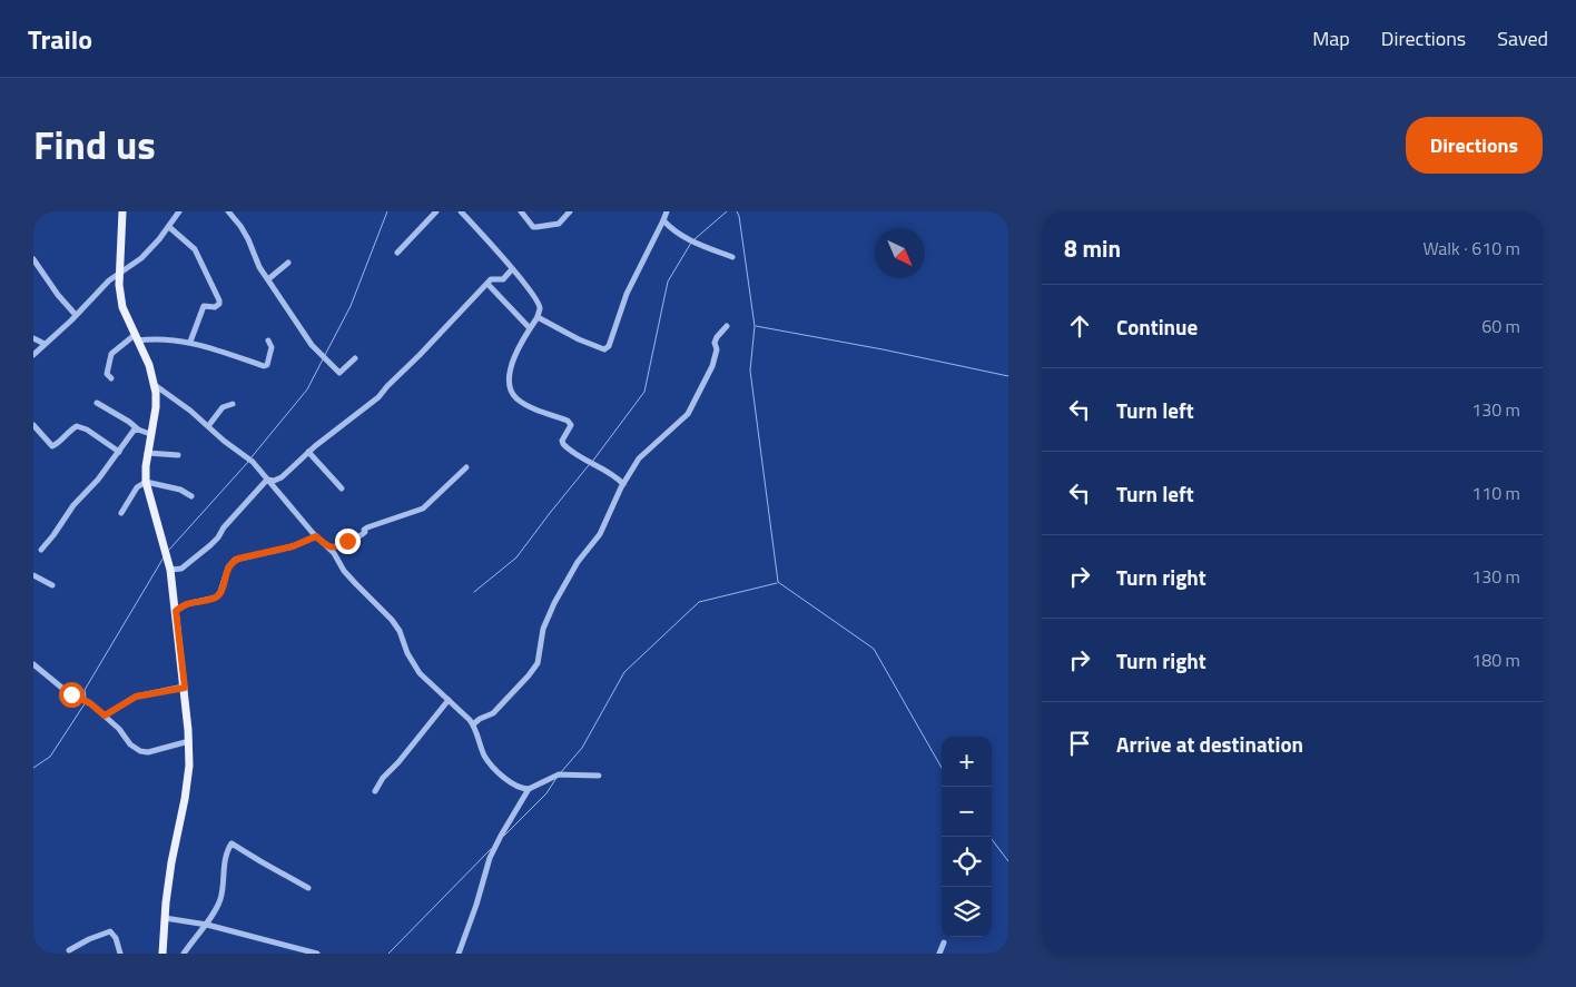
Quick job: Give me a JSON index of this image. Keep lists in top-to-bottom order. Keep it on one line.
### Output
{"north":"bottom right","page":{"header":"Trailo","nav":["Map","Directions","Saved"],"title":"Find us","buttons":"Directions","heading":["8 min","Walk · 610 m"],"list":[["Continue","60 m"],["Turn left","130 m"],["Turn left","110 m"],["Turn right","130 m"],["Turn right","180 m"],"Arrive at destination"],"map_buttons":["+","−"]}}
